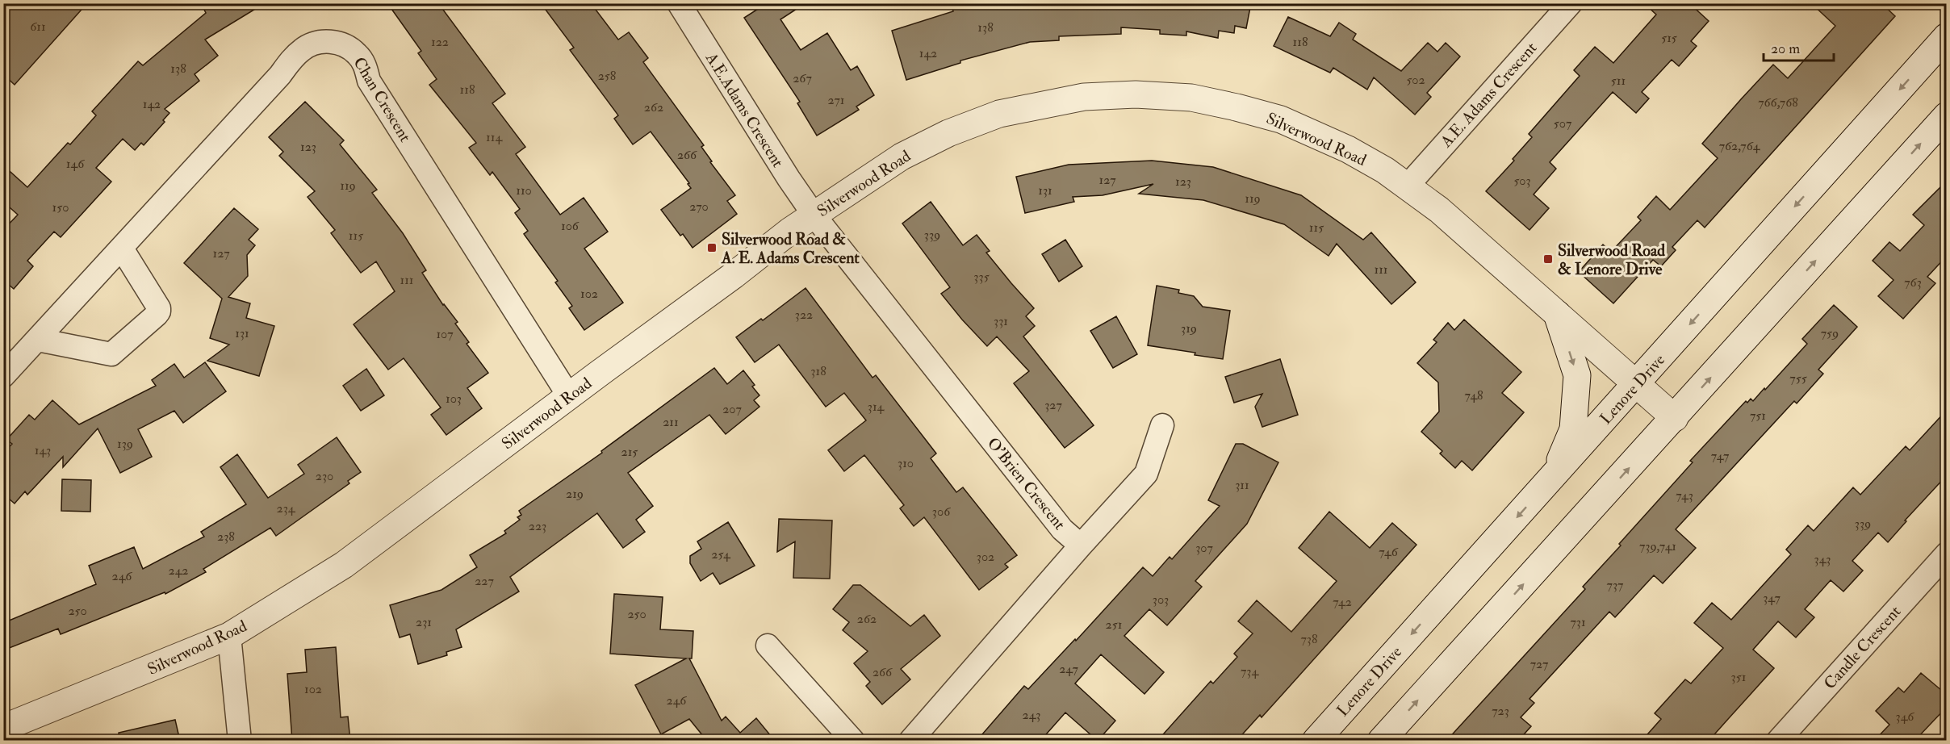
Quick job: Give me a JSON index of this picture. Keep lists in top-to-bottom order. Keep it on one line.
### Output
{"streets":{"street":["A.E. Adams Crescent","Chan Crescent","A.E.Adams Crescent","Silverwood Road","Lenore Drive","O'Brien Crescent","Candle Crescent"]},"crossings":[["A.E. Adams Crescent","Silverwood Road"],["Chan Crescent","Silverwood Road"],["A.E.Adams Crescent","Silverwood Road"],["A.E.Adams Crescent","O'Brien Crescent"],["Silverwood Road","Lenore Drive"],["Silverwood Road","O'Brien Crescent"]],"places":{"transit":["Silverwood Road & A. E. Adams Crescent","Silverwood Road & Lenore Drive"]},"house_numbers":["611","138","515","122","118","142","138","258","267","502","511","118","271","766,768","142","262","507","114","762,764","123","266","146","127","503","123","119","110","131","119","270","150","106","115","339","115","127","111","335","111","763","102","322","331","319","131","759","107","318","755","748","103","327","314","207","751","211","139","143","215","747","310","230","311","219","743","234","306","339","223","238","739,741","307","746","254","302","343","242","246","227","737","347","303","742","250","250","262","231","731","251","738","727","247","734","266","351","102","246","723","243","346"],"scale_bar":"20 m"}
